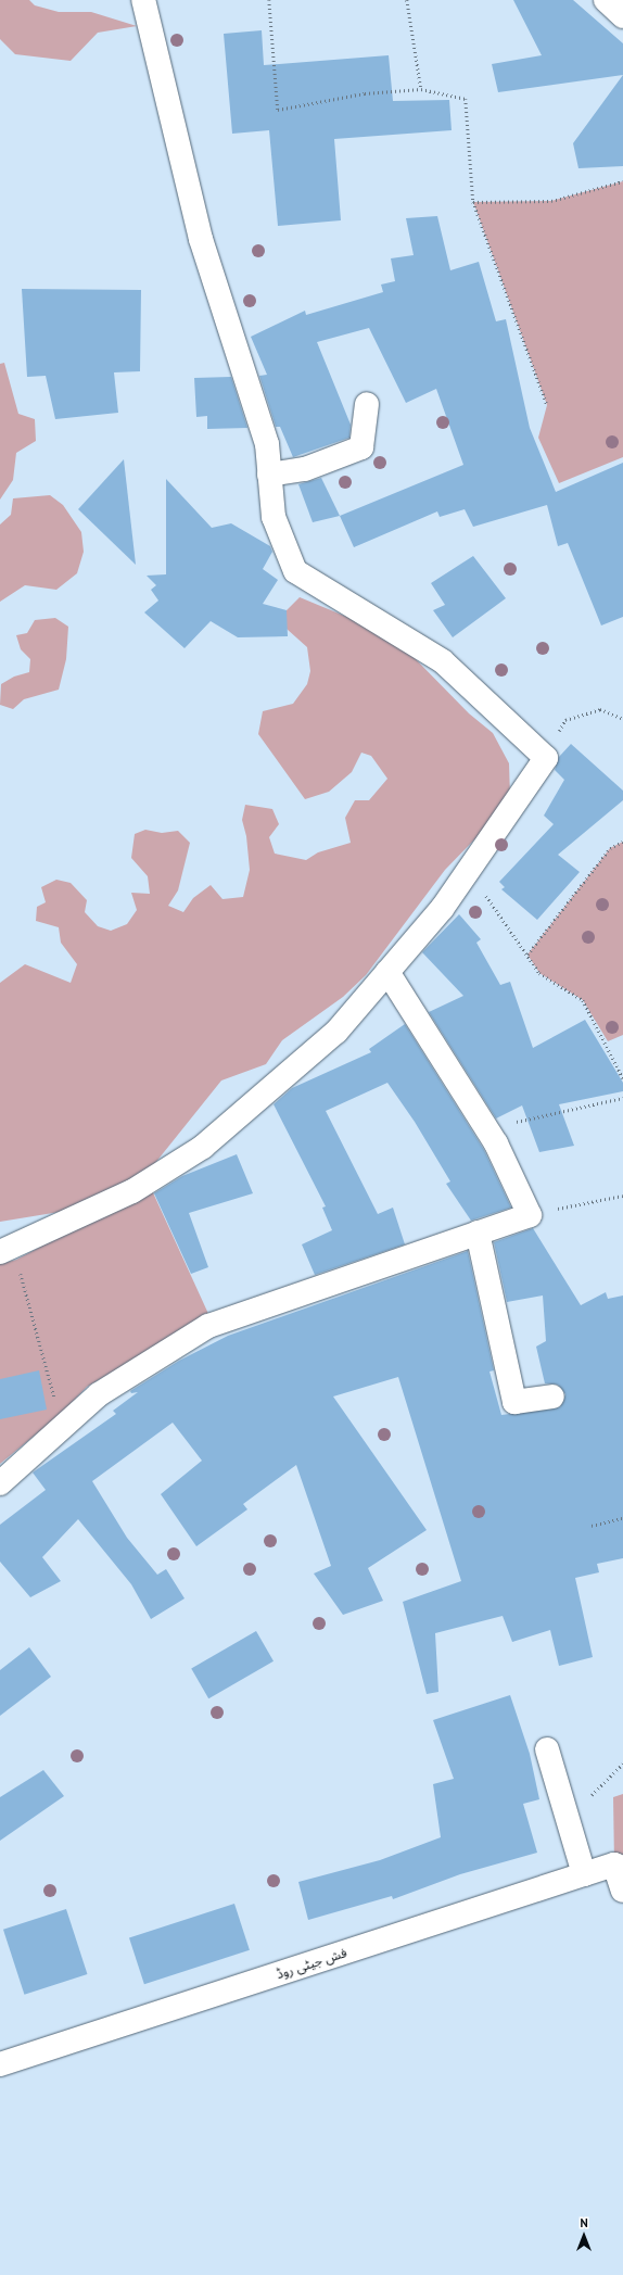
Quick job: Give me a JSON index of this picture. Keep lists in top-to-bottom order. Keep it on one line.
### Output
{"streets":{"street":["فش جیٹی روڈ"]},"north":"top"}
